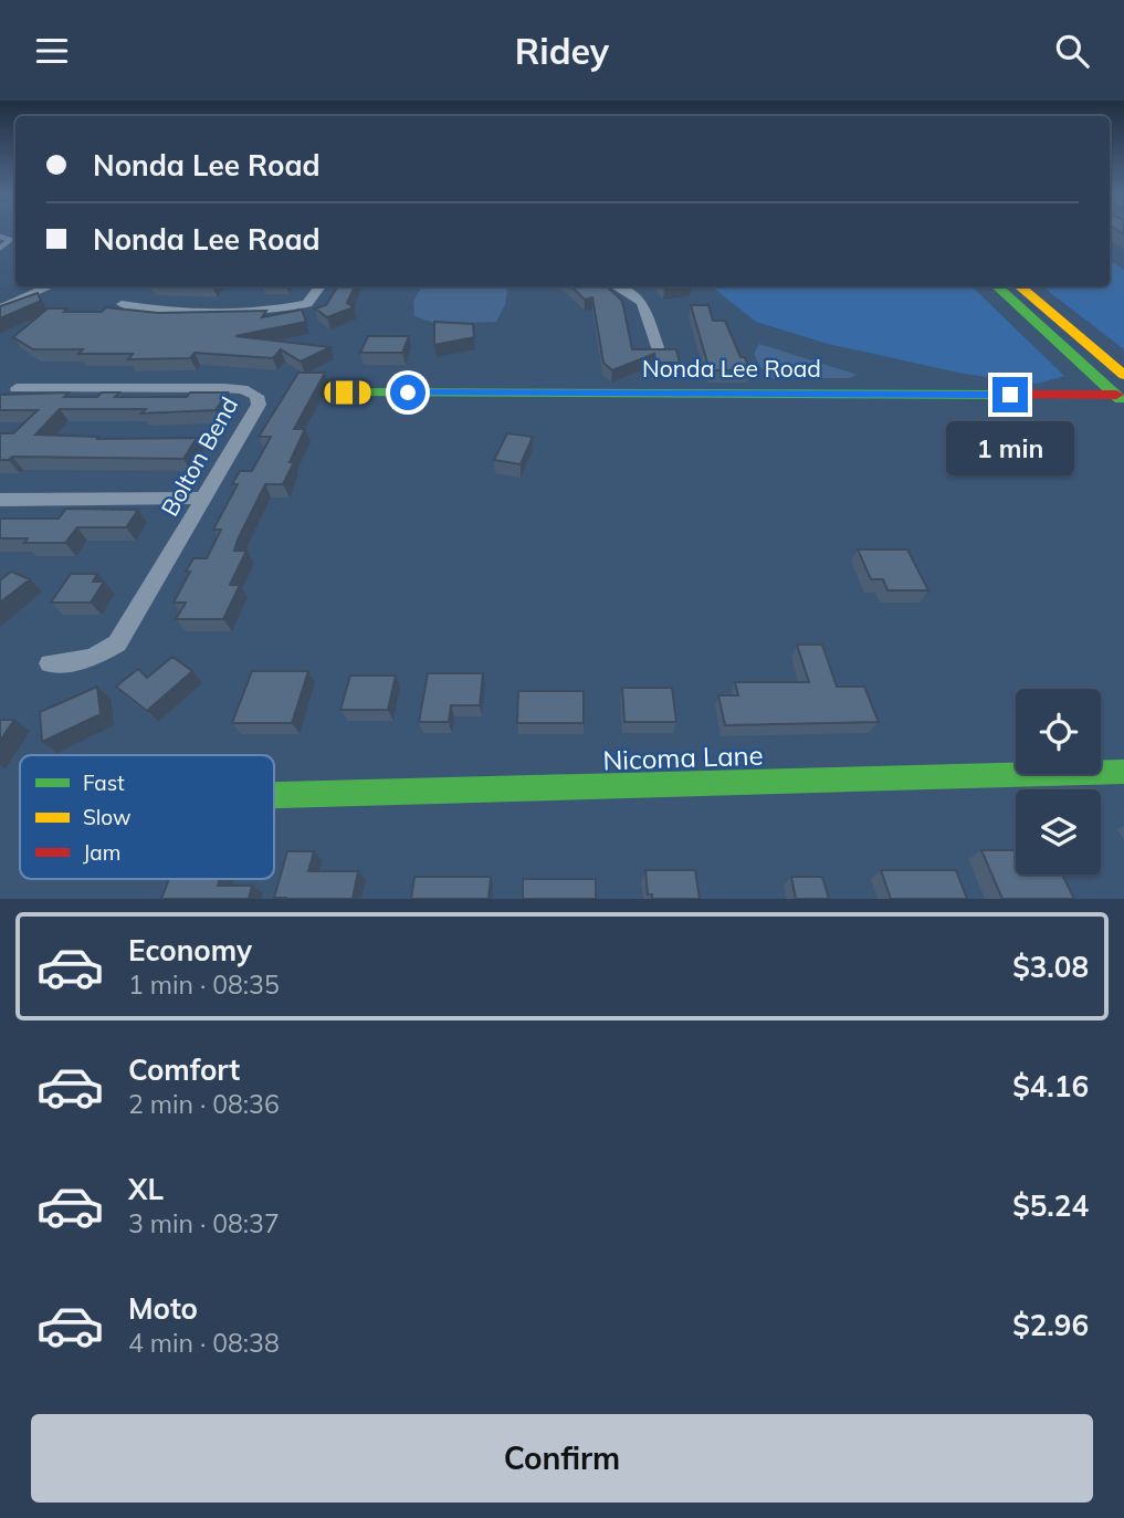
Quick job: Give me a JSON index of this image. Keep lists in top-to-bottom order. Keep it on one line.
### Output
{"streets":{"street":["Nonda Lee Road","Bolton Bend","Nicoma Lane"]},"legend":["Fast","Slow","Jam"],"page":{"header":"Ridey","banner":["Nonda Lee Road","Nonda Lee Road"],"bubble":"1 min","list":[{"name":"Economy","note":"1 min · 08:35","value":"$3.08"},{"name":"Comfort","note":"2 min · 08:36","value":"$4.16"},{"name":"XL","note":"3 min · 08:37","value":"$5.24"},{"name":"Moto","note":"4 min · 08:38","value":"$2.96"}],"buttons":"Confirm"}}
